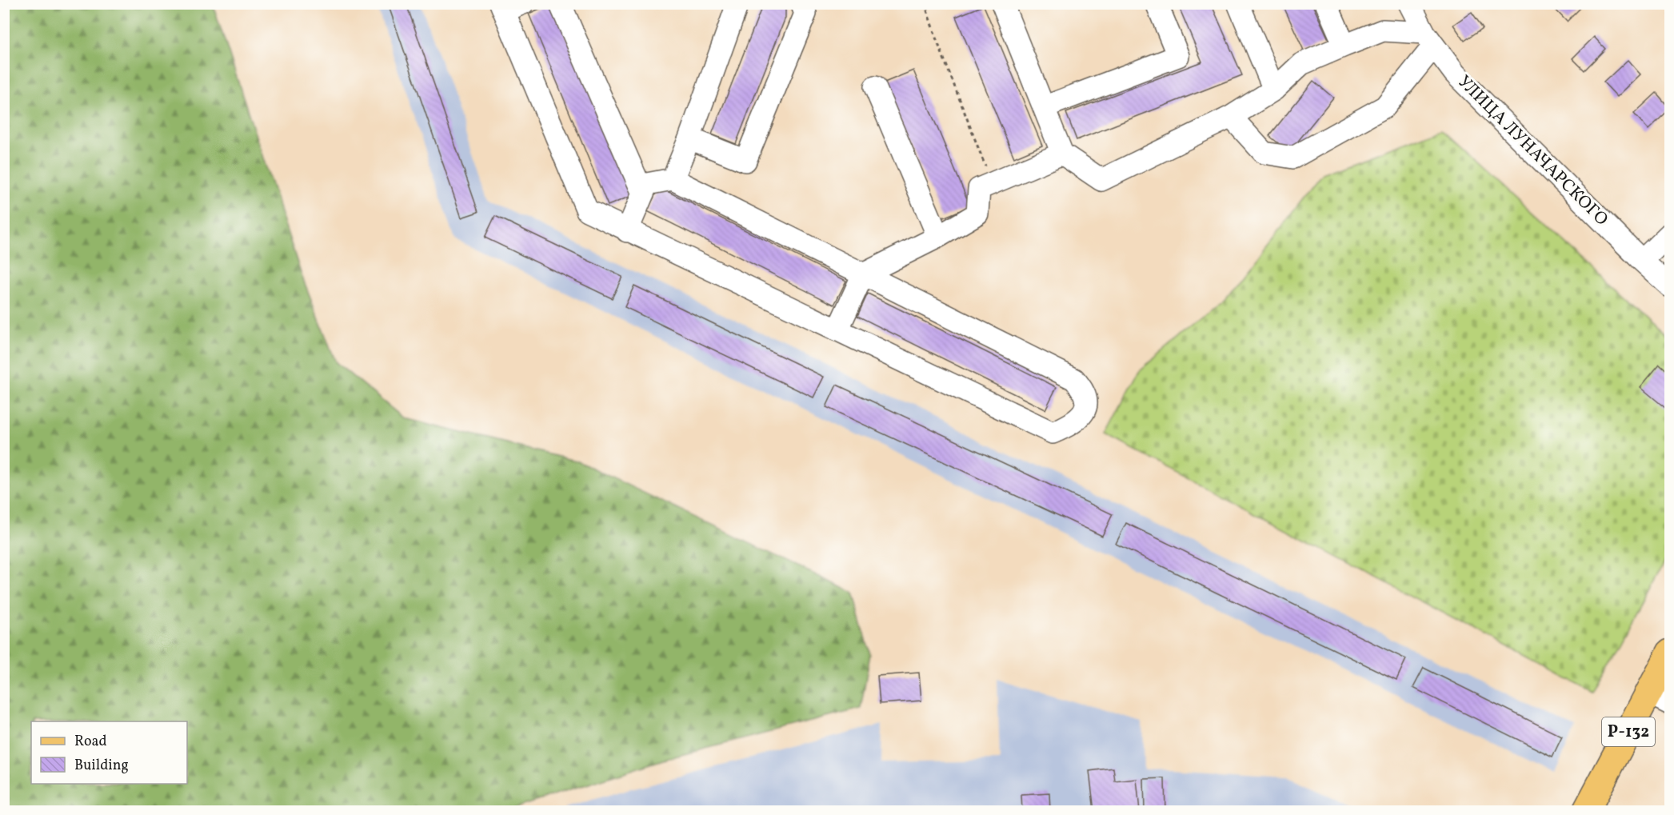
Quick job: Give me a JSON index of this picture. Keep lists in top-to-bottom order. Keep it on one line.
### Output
{"streets":{"main road":["Р-132"],"street":["УЛИЦА ЛУНАЧАРСКОГО"]},"legend":["Road","Building"]}
